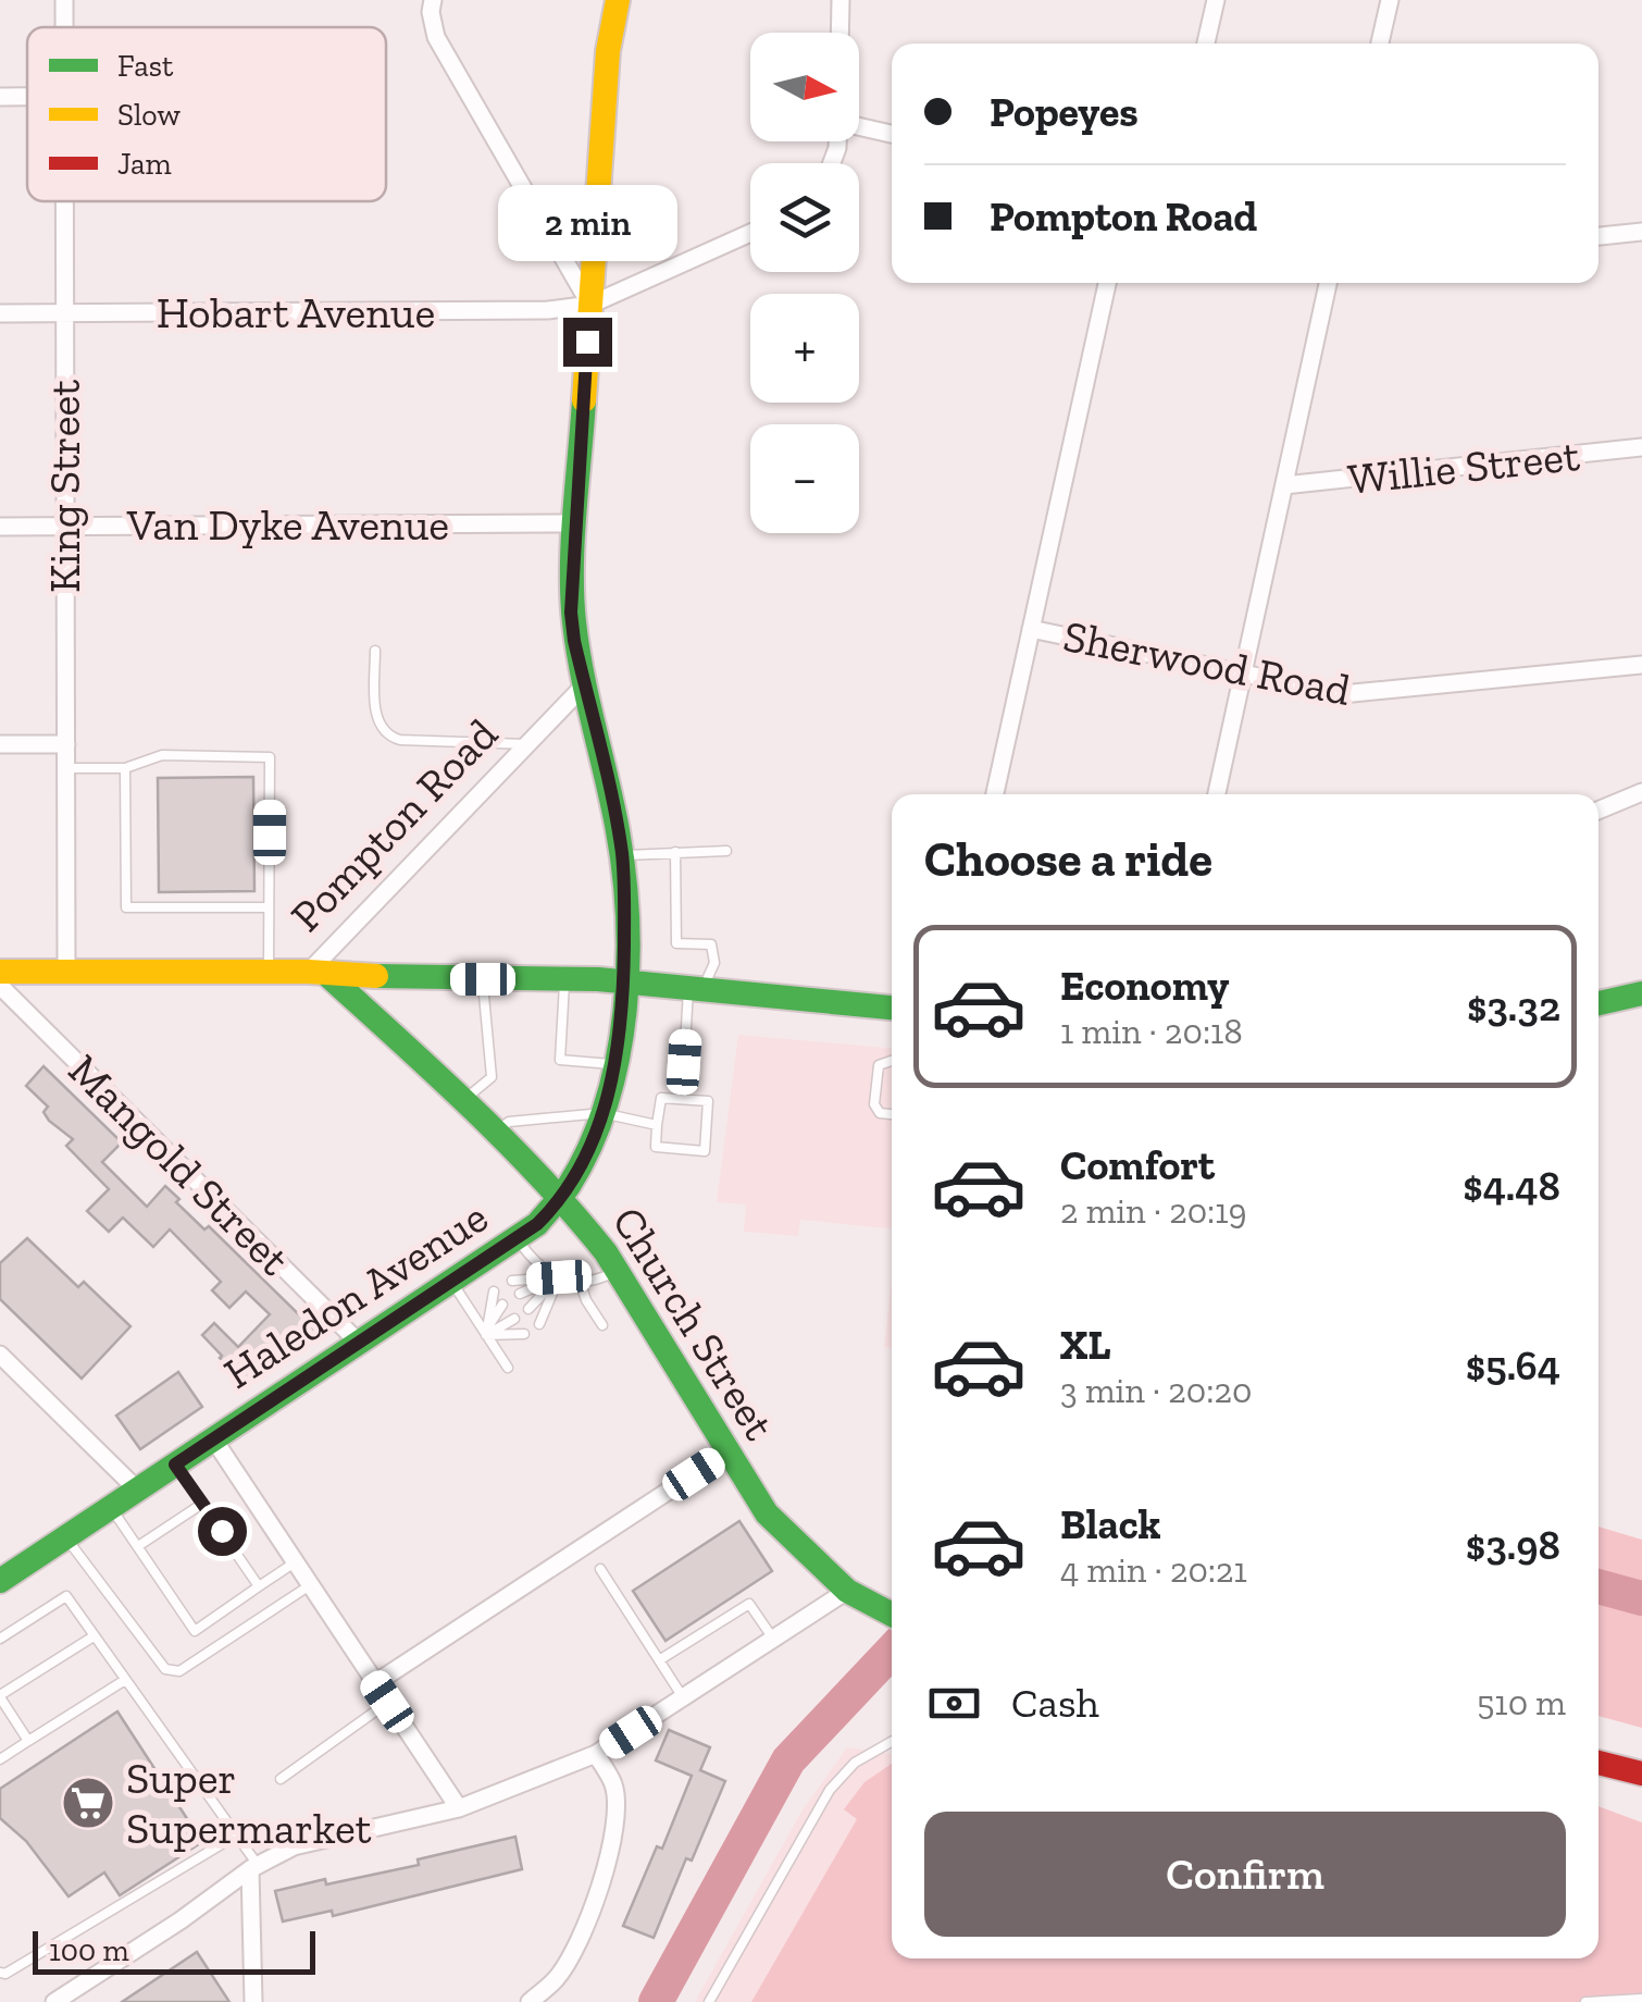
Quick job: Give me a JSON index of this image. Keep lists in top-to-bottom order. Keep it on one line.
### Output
{"streets":{"main road":["Haledon Avenue","Church Street"],"street":["Hobart Avenue","Willie Street","King Street","Van Dyke Avenue","Sherwood Road","Pompton Road","Mangold Street"]},"crossings":[["Hobart Avenue","King Street"],["King Street","Van Dyke Avenue"],["Pompton Road","Haledon Avenue"],["Pompton Road","Church Street"],["Mangold Street","Haledon Avenue"],["Haledon Avenue","Church Street"]],"places":{"supermarket":["Super Supermarket"]},"legend":["Fast","Slow","Jam"],"scale_bar":"100 m","north":"right","page":{"map_buttons":["+","−"],"banner":["Popeyes","Pompton Road"],"bubble":"2 min","heading":"Choose a ride","list":[{"name":"Economy","note":"1 min · 20:18","value":"$3.32"},{"name":"Comfort","note":"2 min · 20:19","value":"$4.48"},{"name":"XL","note":"3 min · 20:20","value":"$5.64"},{"name":"Black","note":"4 min · 20:21","value":"$3.98"}],"pay":["Cash","510 m"],"buttons":"Confirm","scale":"100 m"}}
